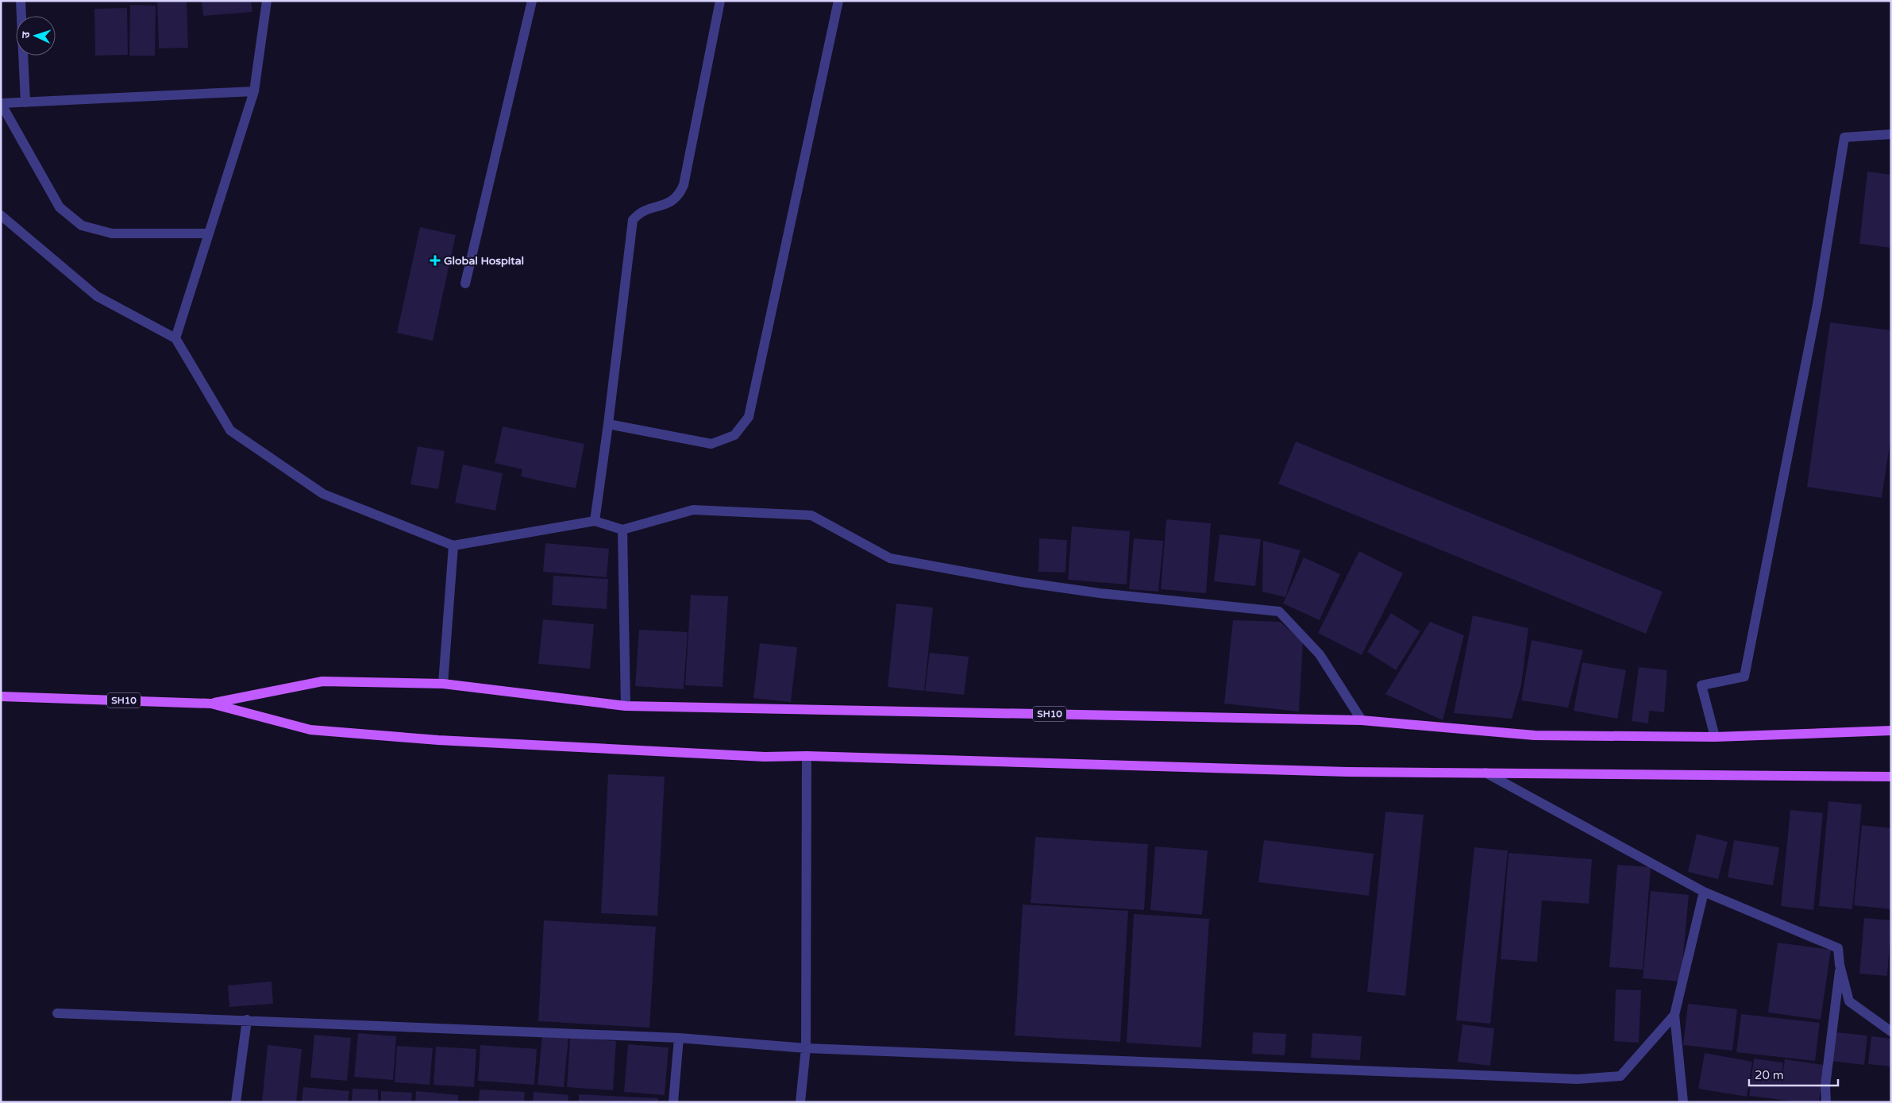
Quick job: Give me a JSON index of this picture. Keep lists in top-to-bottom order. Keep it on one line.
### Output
{"streets":{"main road":["SH10"]},"places":{"health":["Global Hospital"]},"scale_bar":"20 m","north":"left"}
